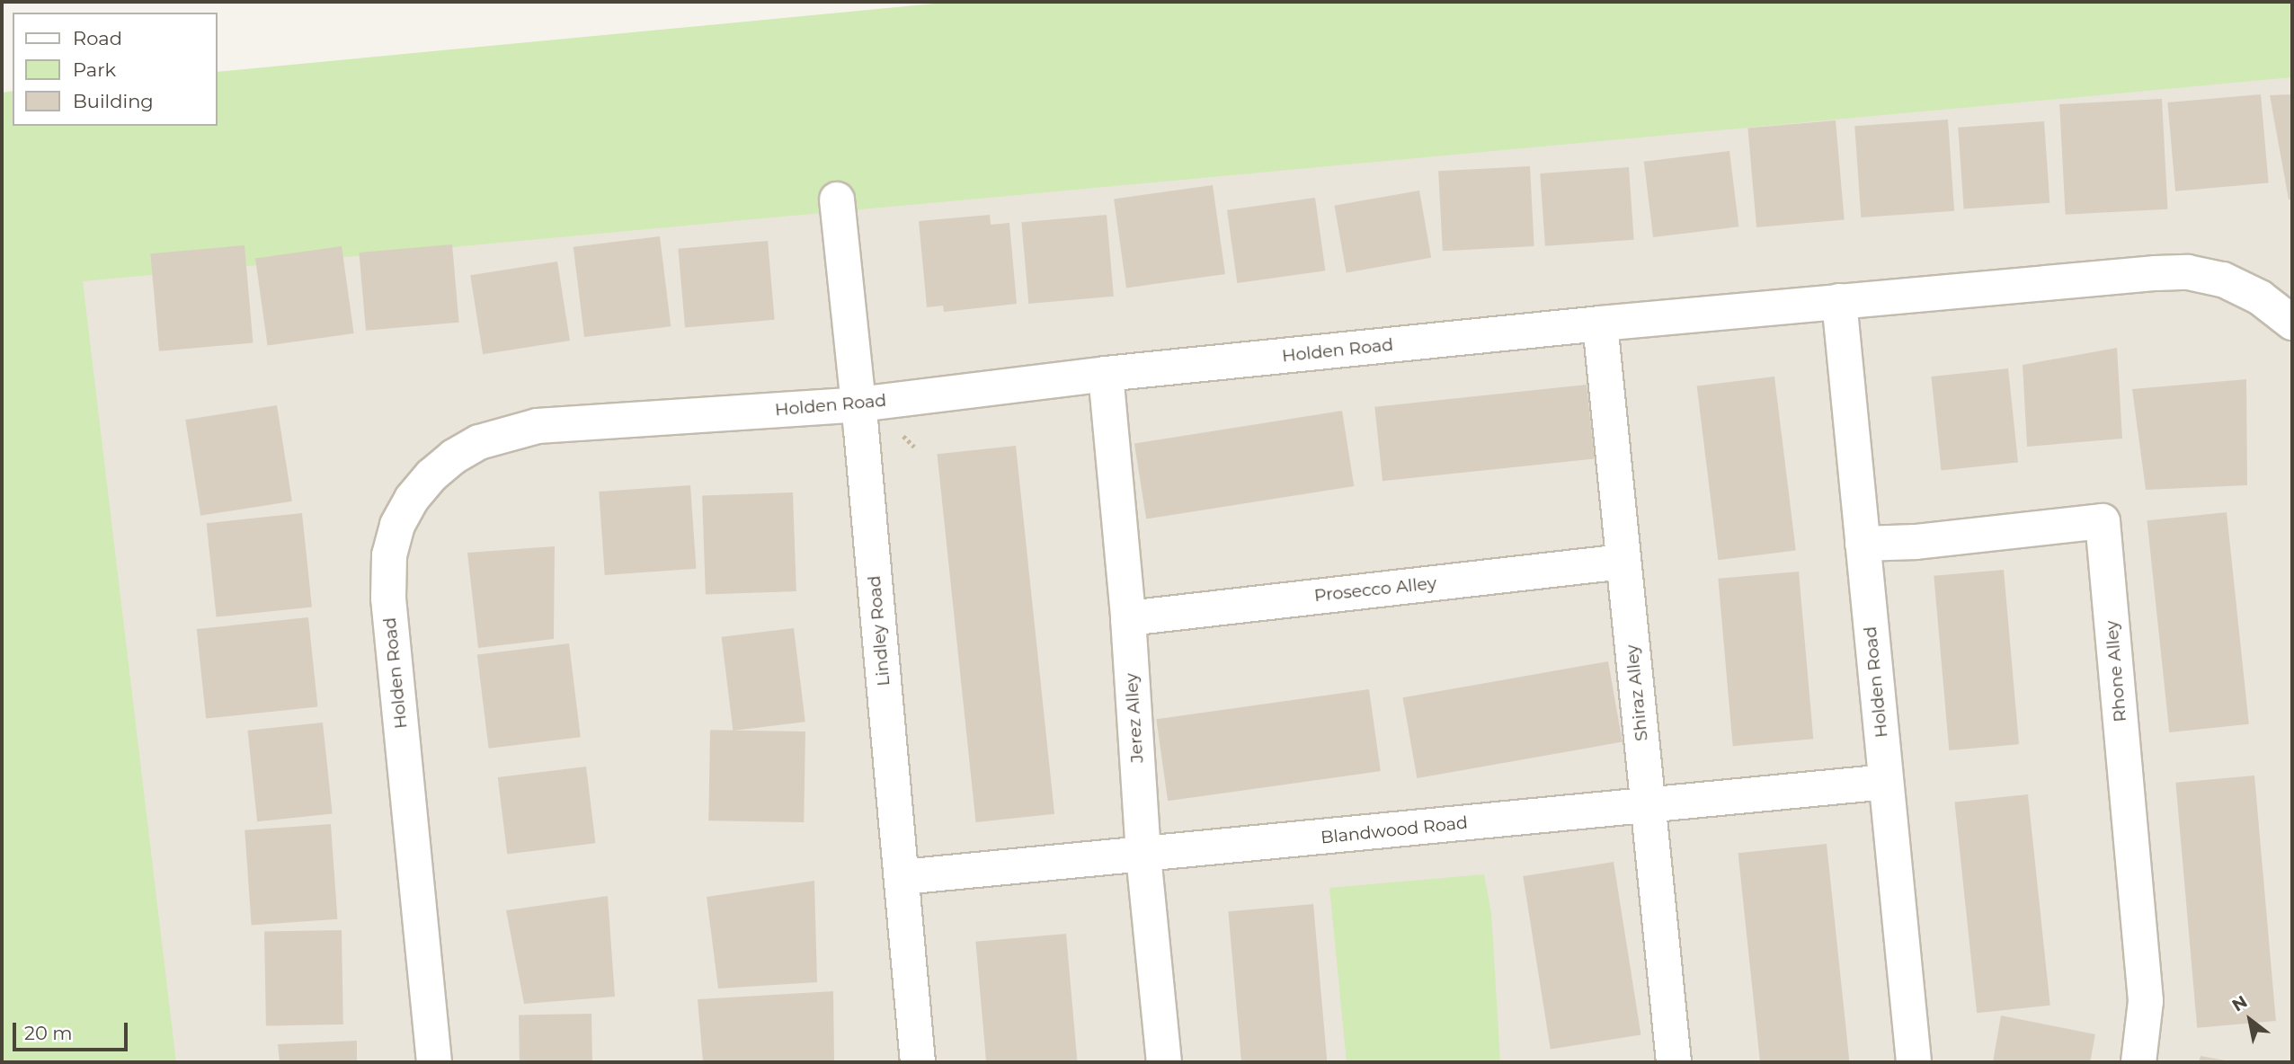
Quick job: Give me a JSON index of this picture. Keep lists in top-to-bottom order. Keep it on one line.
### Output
{"streets":{"street":["Holden Road","Prosecco Alley","Lindley Road","Rhone Alley","Shiraz Alley","Jerez Alley","Blandwood Road"]},"crossings":[["Holden Road","Lindley Road"],["Holden Road","Rhone Alley"],["Holden Road","Shiraz Alley"],["Holden Road","Jerez Alley"],["Holden Road","Blandwood Road"],["Prosecco Alley","Shiraz Alley"],["Prosecco Alley","Jerez Alley"],["Lindley Road","Blandwood Road"],["Shiraz Alley","Blandwood Road"],["Jerez Alley","Blandwood Road"]],"legend":["Road","Park","Building"],"scale_bar":"20 m","north":"top left"}
